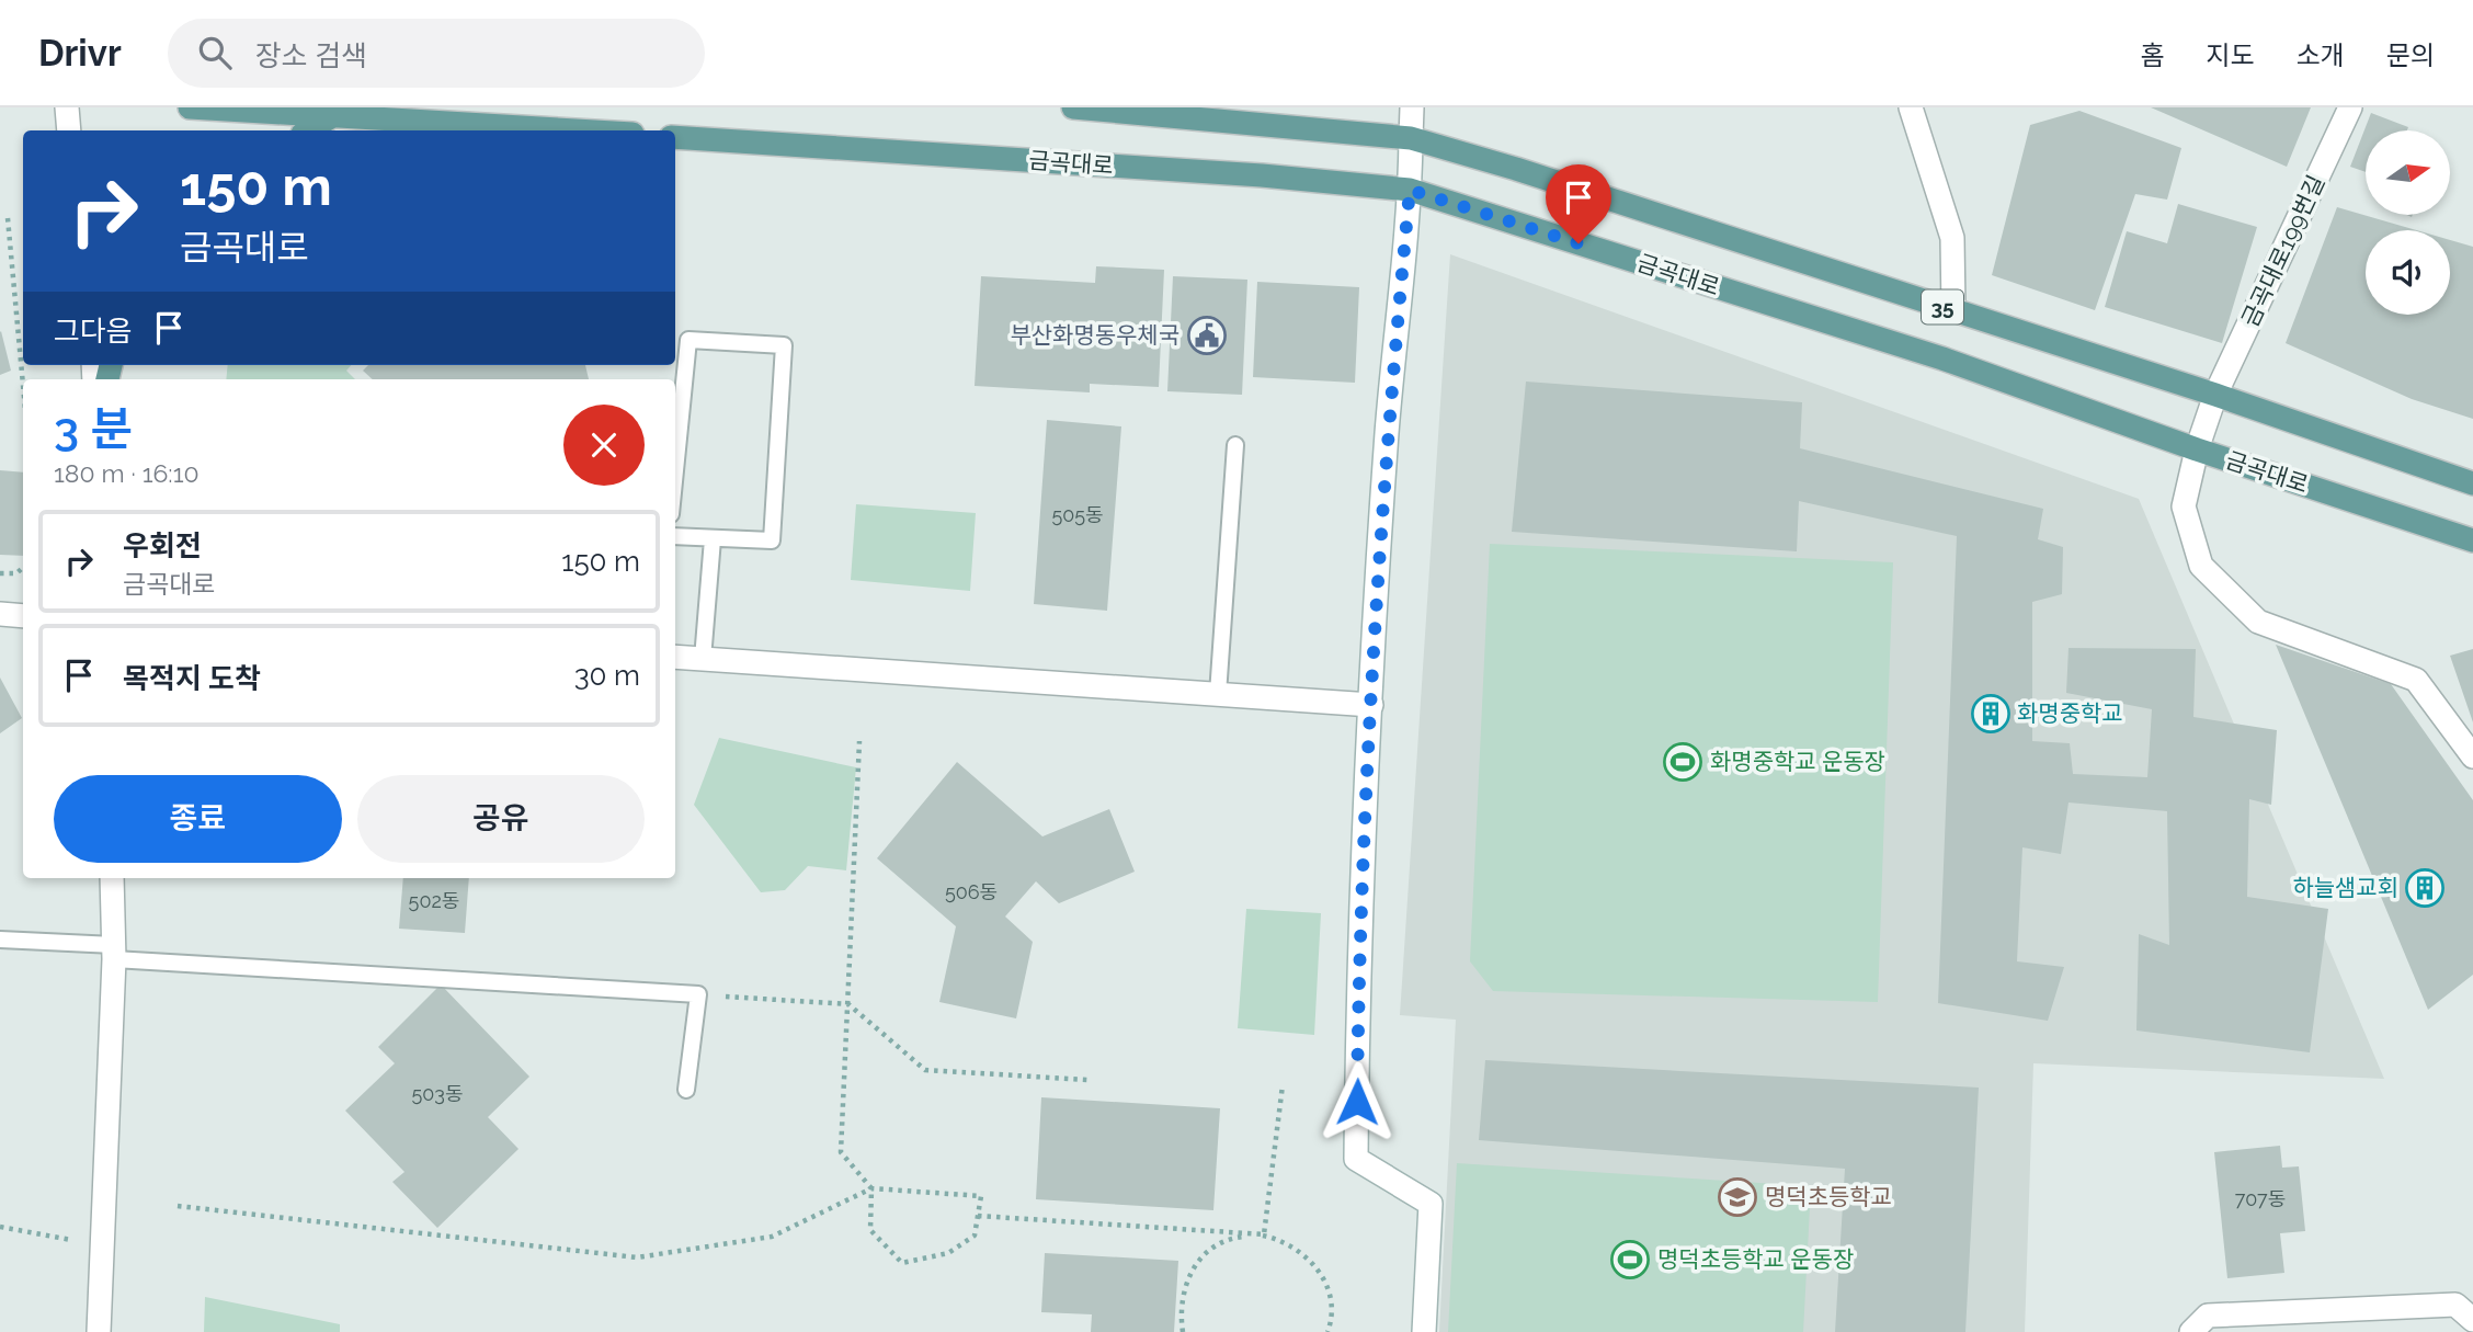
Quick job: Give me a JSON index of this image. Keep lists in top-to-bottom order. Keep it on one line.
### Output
{"streets":{"main road":["금곡대로","35"],"street":["금곡대로199번길"]},"crossings":[["금곡대로","금곡대로199번길"],["금곡대로199번길","35"]],"places":{"public building":["부산화명동우체국"],"building":["화명중학교","하늘샘교회"],"sports":["화명중학교 운동장","명덕초등학교 운동장"],"school or university":["명덕초등학교"]},"house_numbers":["505동","506동","502동","503동","707동"],"north":"right","page":{"header":"Drivr","search":"장소 검색","nav":["홈","지도","소개","문의"],"turn":["150 m","금곡대로"],"then":"그다음","heading":["3 분","180 m · 16:10"],"list":[{"name":"우회전","note":"금곡대로","value":"150 m"},{"name":"목적지 도착","value":"30 m"}],"buttons":["종료","공유"]}}
